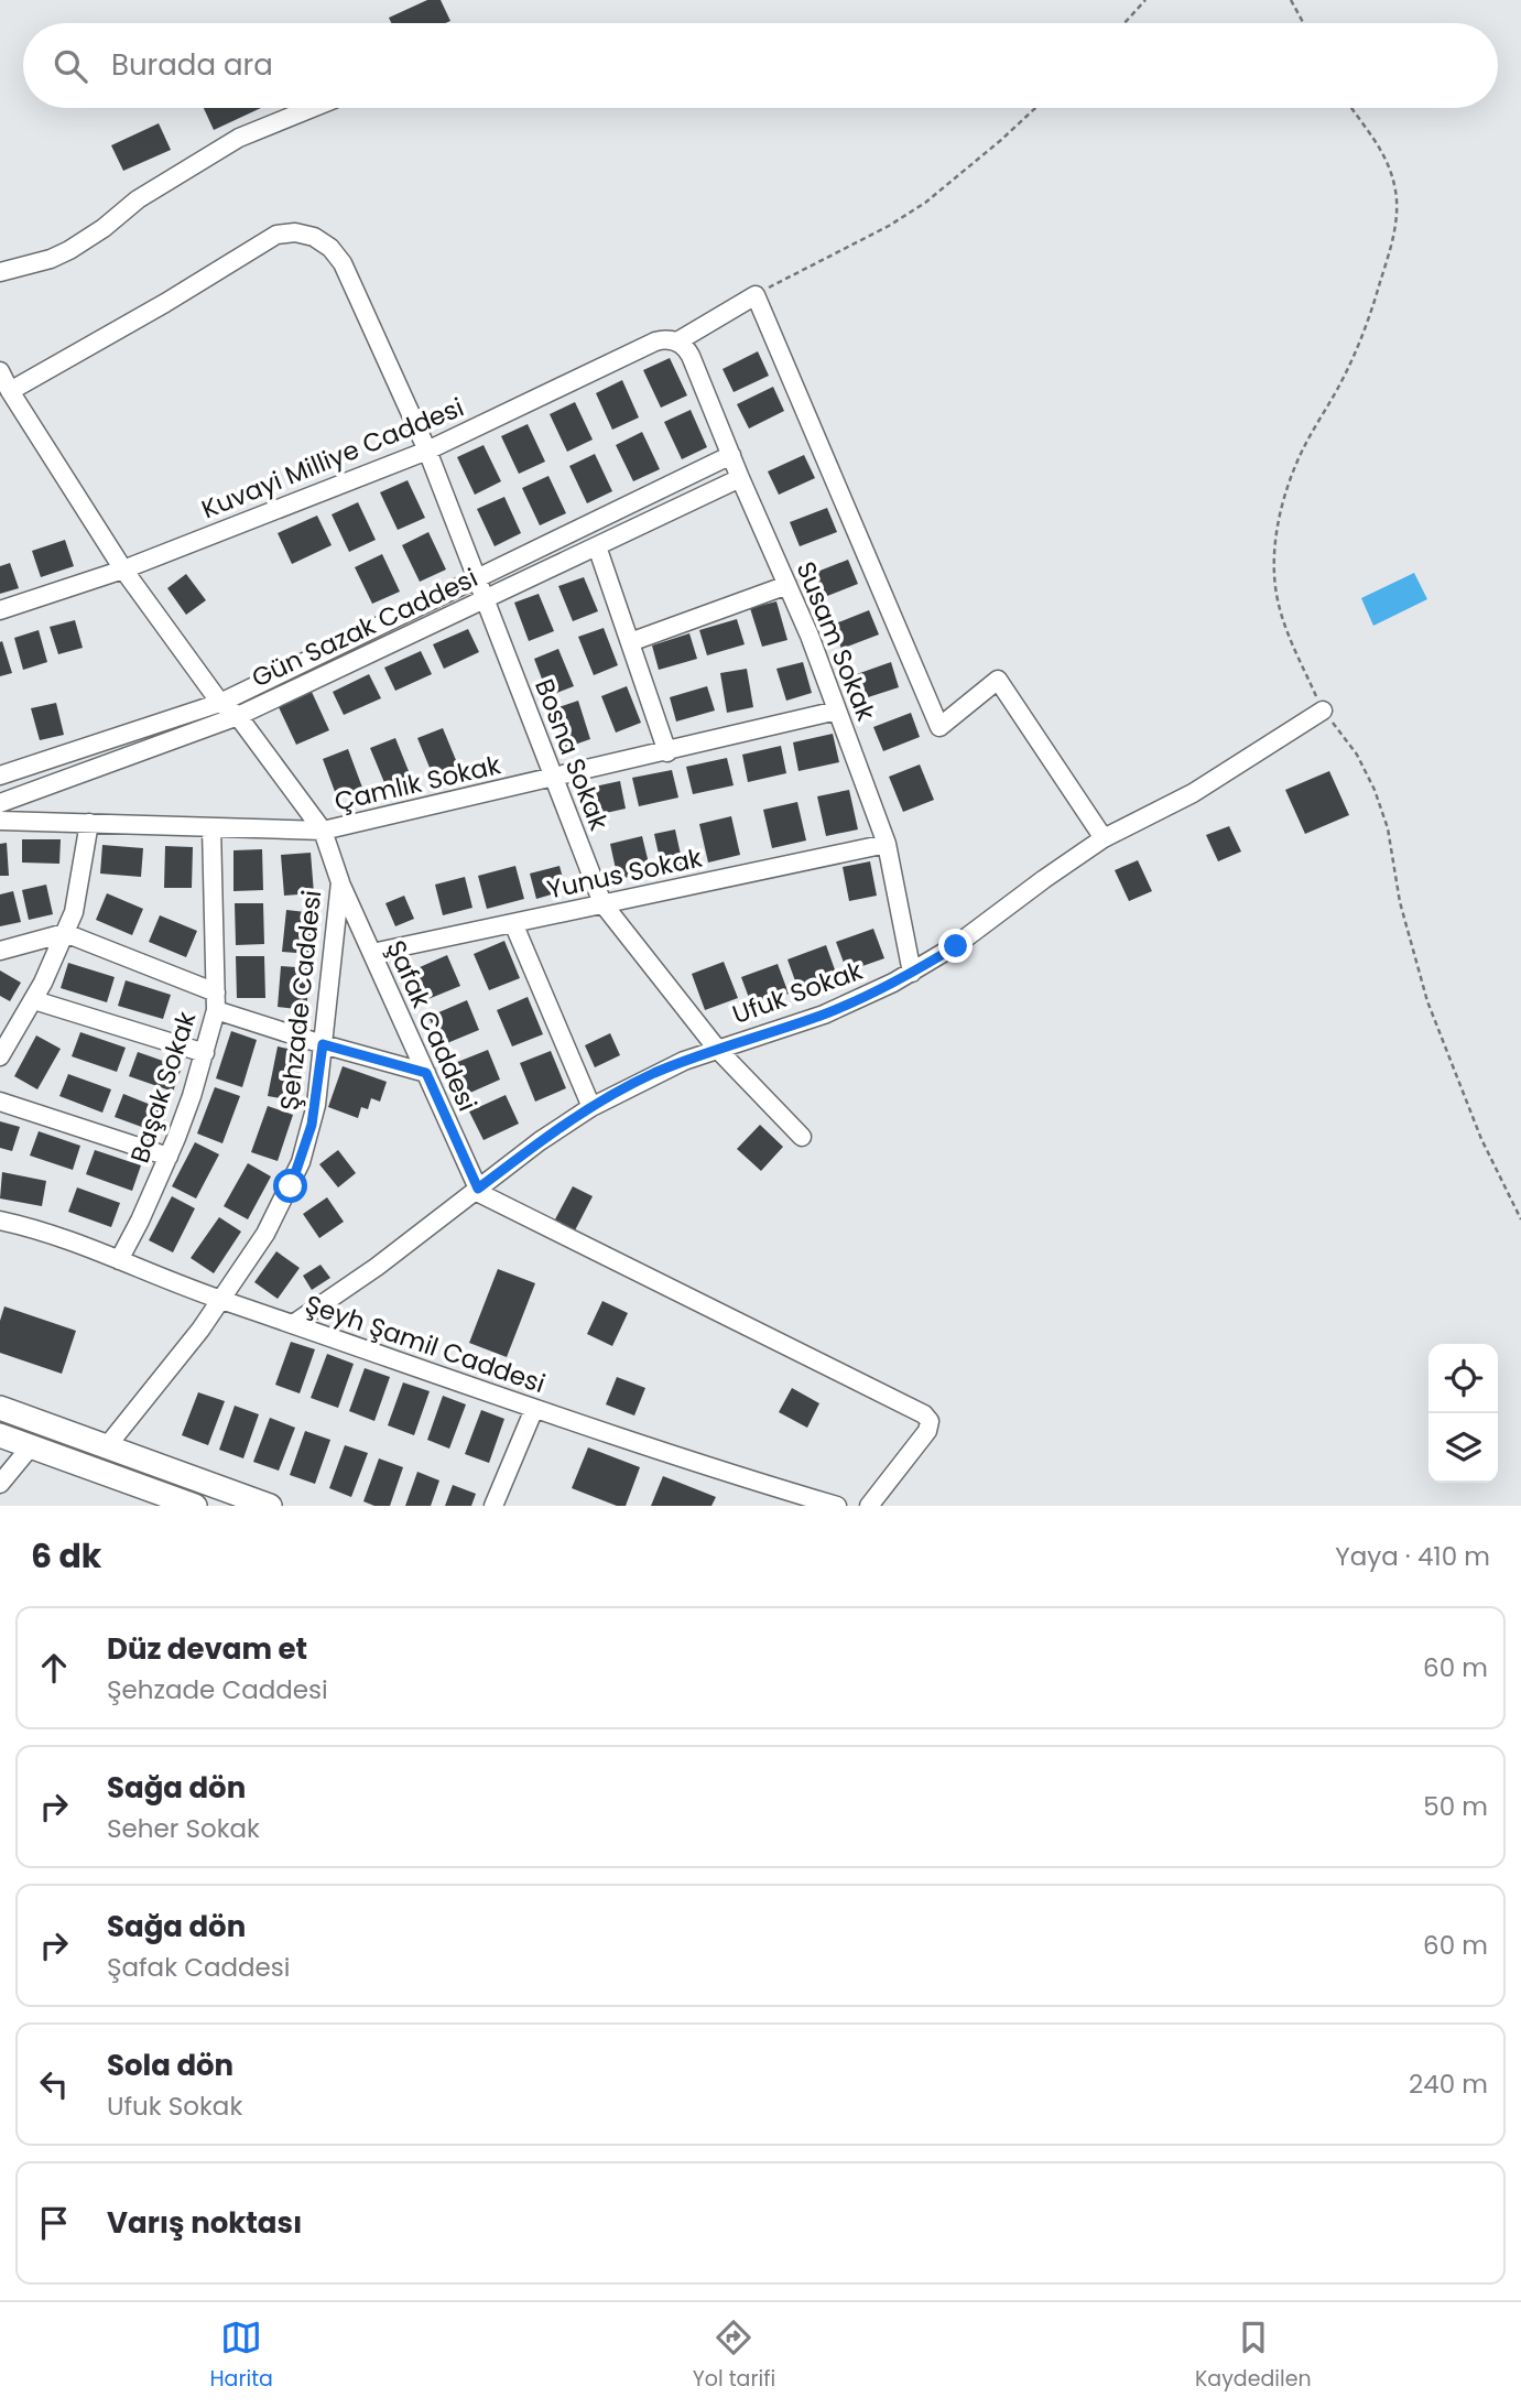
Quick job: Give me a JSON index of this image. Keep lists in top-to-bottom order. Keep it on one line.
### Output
{"streets":{"street":["Kuvayi Milliye Caddesi","Gün Sazak Caddesi","Susam Sokak","Bosna Sokak","Çamlık Sokak","Yunus Sokak","Ufuk Sokak","Şehzade Caddesi","Şafak Caddesi","Başak Sokak","Şeyh Şamil Caddesi"]},"crossings":[["Kuvayi Milliye Caddesi","Susam Sokak"],["Kuvayi Milliye Caddesi","Bosna Sokak"],["Kuvayi Milliye Caddesi","Şehzade Caddesi"],["Gün Sazak Caddesi","Susam Sokak"],["Gün Sazak Caddesi","Bosna Sokak"],["Gün Sazak Caddesi","Şehzade Caddesi"],["Susam Sokak","Çamlık Sokak"],["Susam Sokak","Yunus Sokak"],["Susam Sokak","Ufuk Sokak"],["Bosna Sokak","Çamlık Sokak"],["Bosna Sokak","Yunus Sokak"],["Bosna Sokak","Ufuk Sokak"],["Bosna Sokak","Şehzade Caddesi"],["Çamlık Sokak","Şehzade Caddesi"],["Çamlık Sokak","Başak Sokak"],["Yunus Sokak","Şafak Caddesi"],["Ufuk Sokak","Şafak Caddesi"],["Ufuk Sokak","Şeyh Şamil Caddesi"],["Şehzade Caddesi","Şafak Caddesi"],["Şehzade Caddesi","Şeyh Şamil Caddesi"],["Başak Sokak","Şeyh Şamil Caddesi"]],"page":{"search":"Burada ara","heading":["6 dk","Yaya · 410 m"],"list":[["Düz devam et","Şehzade Caddesi","60 m"],["Sağa dön","Seher Sokak","50 m"],["Sağa dön","Şafak Caddesi","60 m"],["Sola dön","Ufuk Sokak","240 m"],"Varış noktası"],"nav":["Harita","Yol tarifi","Kaydedilen"]}}
